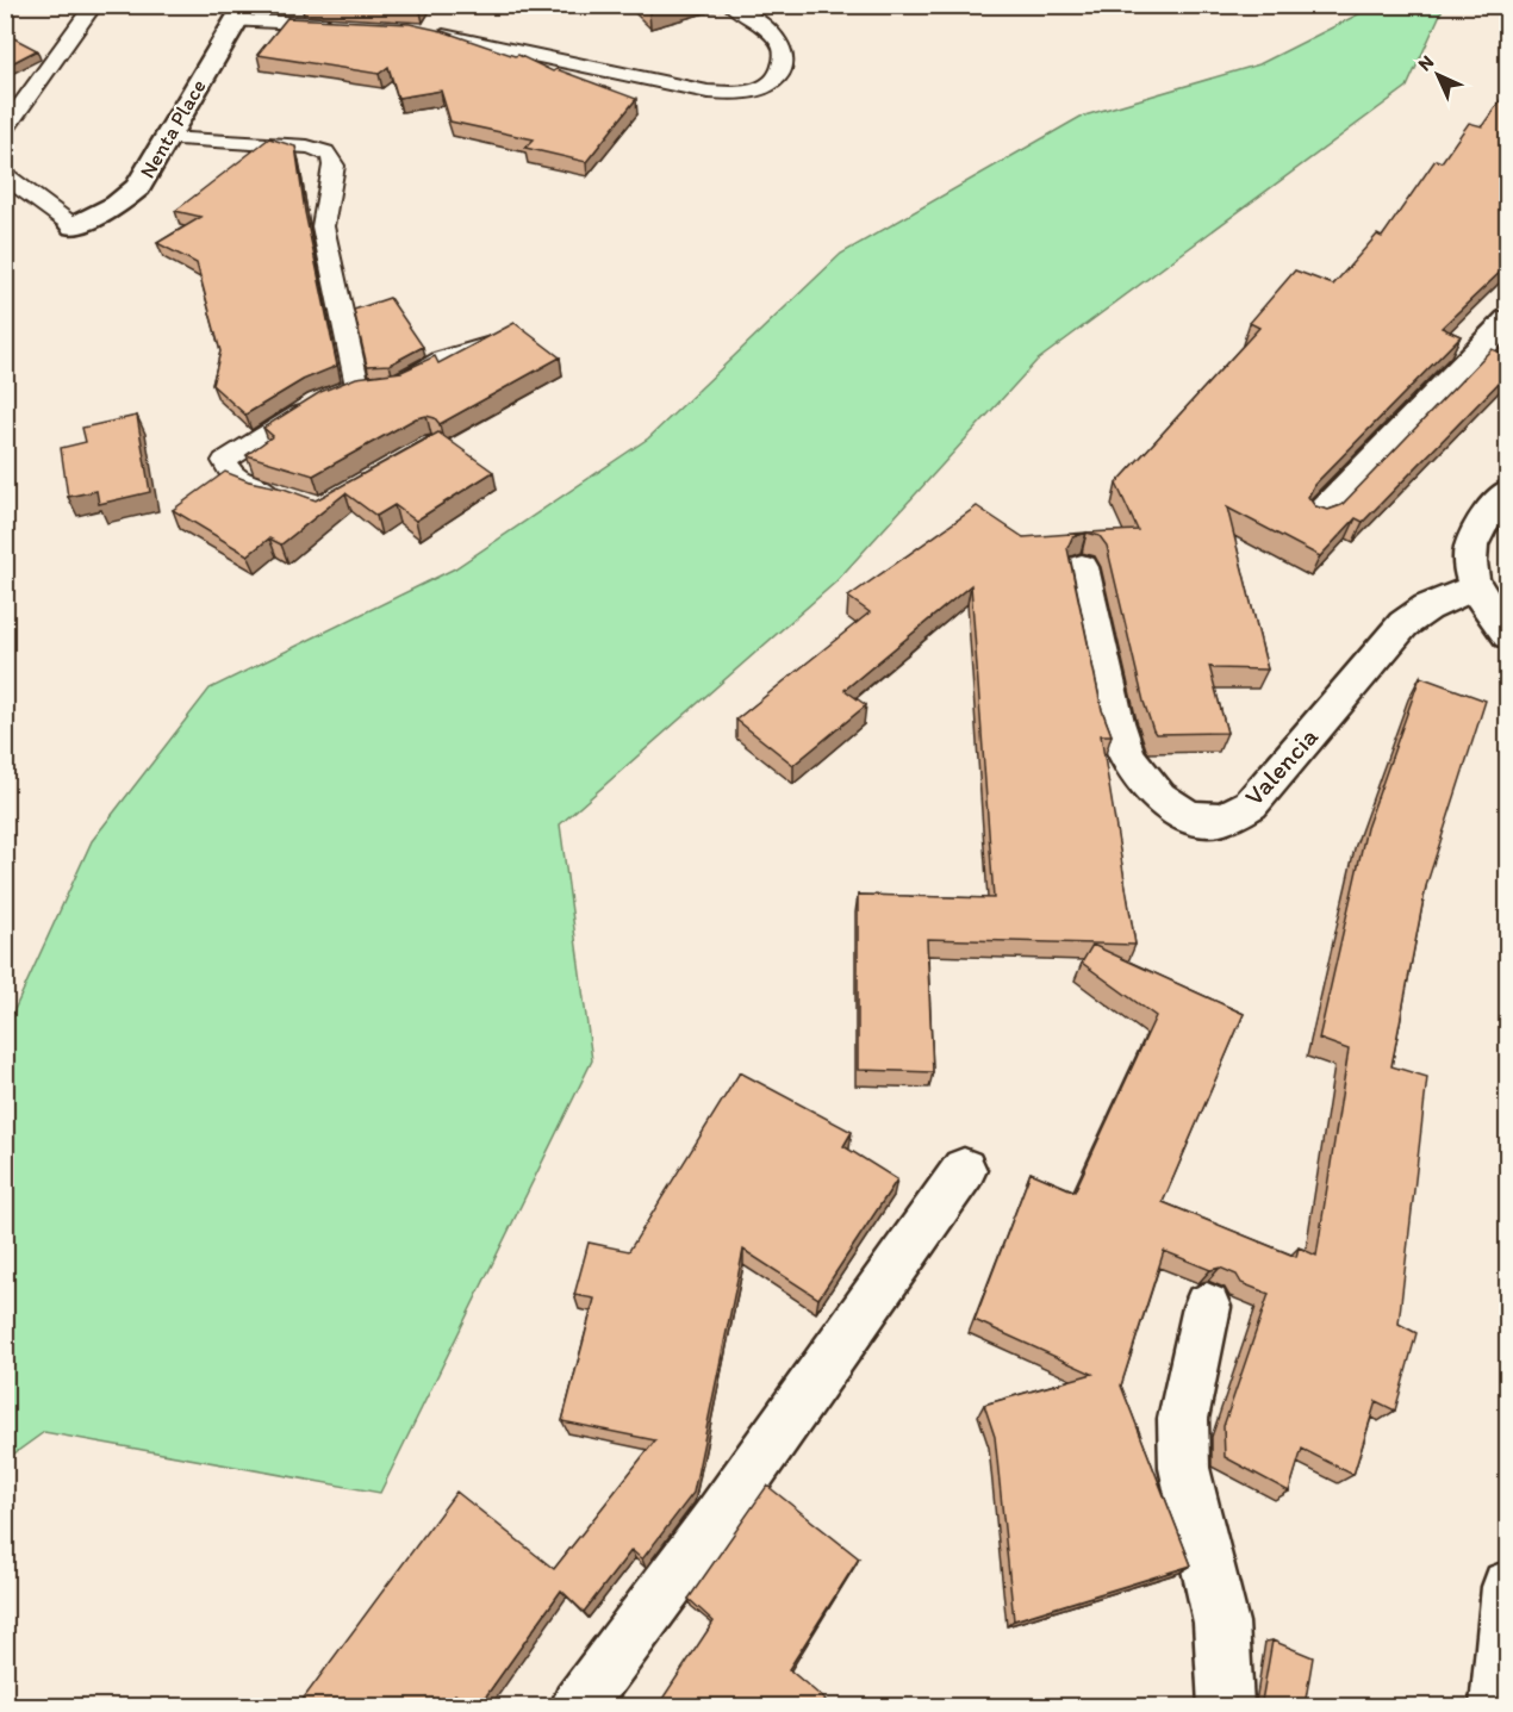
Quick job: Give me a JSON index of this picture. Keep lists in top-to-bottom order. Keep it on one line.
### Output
{"streets":{"street":["Nenta Place","Valencia"]},"north":"top left"}
